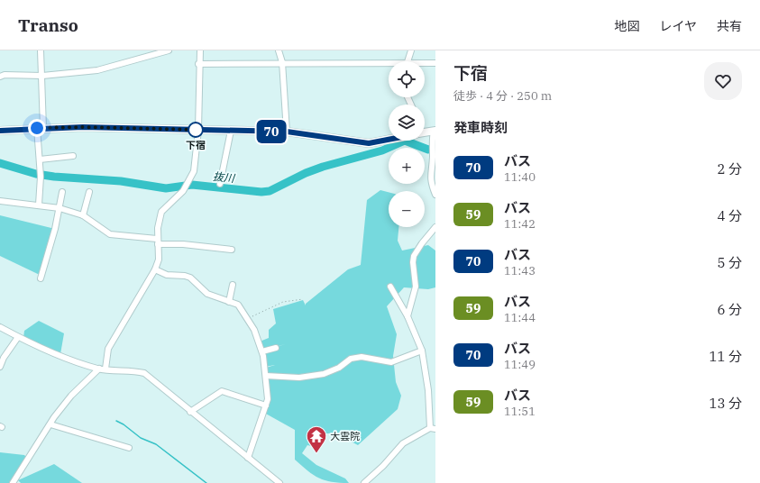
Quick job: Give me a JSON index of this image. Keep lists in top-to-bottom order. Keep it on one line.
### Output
{"water":["抜川"],"places":{"other":["下宿"],"temple":["大雲院"]},"lines":["bus line 70"],"page":{"header":"Transo","nav":["地図","レイヤ","共有"],"on_map":"70","heading":[["下宿","徒歩 · 4 分 · 250 m"],"発車時刻"],"map_buttons":["+","−"],"list":[{"mark":"70","name":"バス","note":"11:40","value":"2 分"},{"mark":"59","name":"バス","note":"11:42","value":"4 分"},{"mark":"70","name":"バス","note":"11:43","value":"5 分"},{"mark":"59","name":"バス","note":"11:44","value":"6 分"},{"mark":"70","name":"バス","note":"11:49","value":"11 分"},{"mark":"59","name":"バス","note":"11:51","value":"13 分"}]}}
